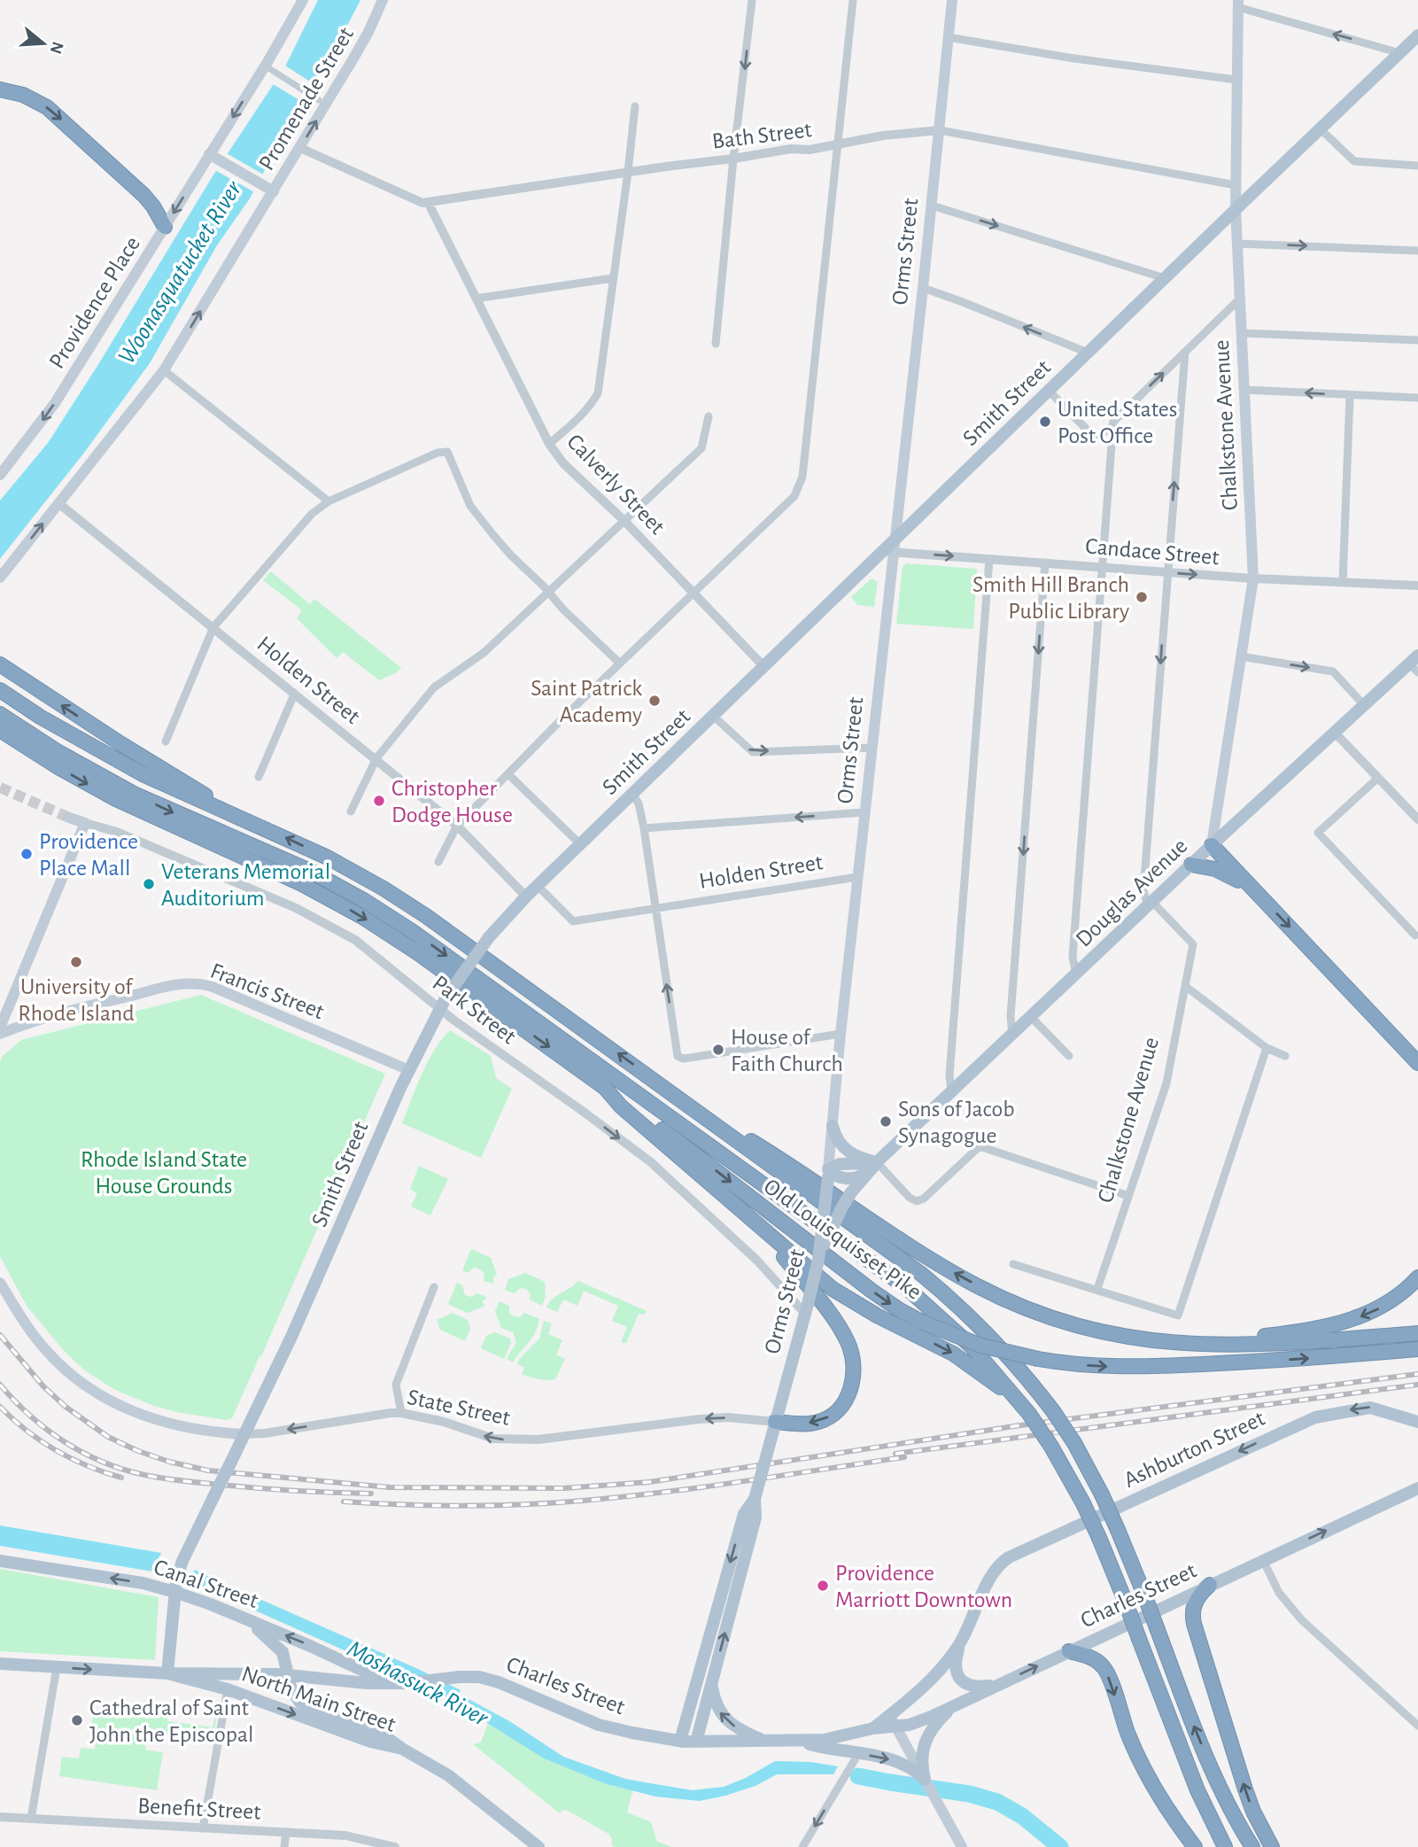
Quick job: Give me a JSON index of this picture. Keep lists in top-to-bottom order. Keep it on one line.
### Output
{"streets":{"highway":["Old Louisquisset Pike"],"main road":["Promenade Street","Orms Street","Providence Place","Smith Street","Chalkstone Avenue","Douglas Avenue","Francis Street","Park Street","Ashburton Street","Canal Street","Charles Street","North Main Street"],"street":["Bath Street","Calverly Street","Candace Street","Holden Street","State Street","Benefit Street"]},"crossings":[["Promenade Street","Bath Street"],["Promenade Street","Holden Street"],["Bath Street","Orms Street"],["Bath Street","Chalkstone Avenue"],["Bath Street","Calverly Street"],["Orms Street","Smith Street"],["Orms Street","Candace Street"],["Orms Street","Holden Street"],["Orms Street","Douglas Avenue"],["Orms Street","Park Street"],["Orms Street","State Street"],["Orms Street","Charles Street"],["Smith Street","Chalkstone Avenue"],["Smith Street","Calverly Street"],["Smith Street","Candace Street"],["Smith Street","Holden Street"],["Smith Street","Francis Street"],["Smith Street","Park Street"],["Smith Street","State Street"],["Smith Street","Canal Street"],["Smith Street","Charles Street"],["Smith Street","North Main Street"],["Chalkstone Avenue","Candace Street"],["Chalkstone Avenue","Douglas Avenue"],["Canal Street","Charles Street"],["Canal Street","North Main Street"],["Charles Street","North Main Street"]],"one_way":["Promenade Street","Providence Place","Candace Street","Park Street","State Street","Ashburton Street","Canal Street","North Main Street"],"water":["Woonasquatucket River","Moshassuck River"],"parks":["Rhode Island State House Grounds"],"places":["United States Post Office","Smith Hill Branch Public Library","Saint Patrick Academy","Christopher Dodge House","Providence Place Mall","Veterans Memorial Auditorium","University of Rhode Island","House of Faith Church","Sons of Jacob Synagogue","Providence Marriott Downtown","Cathedral of Saint John the Episcopal"],"north":"right"}
